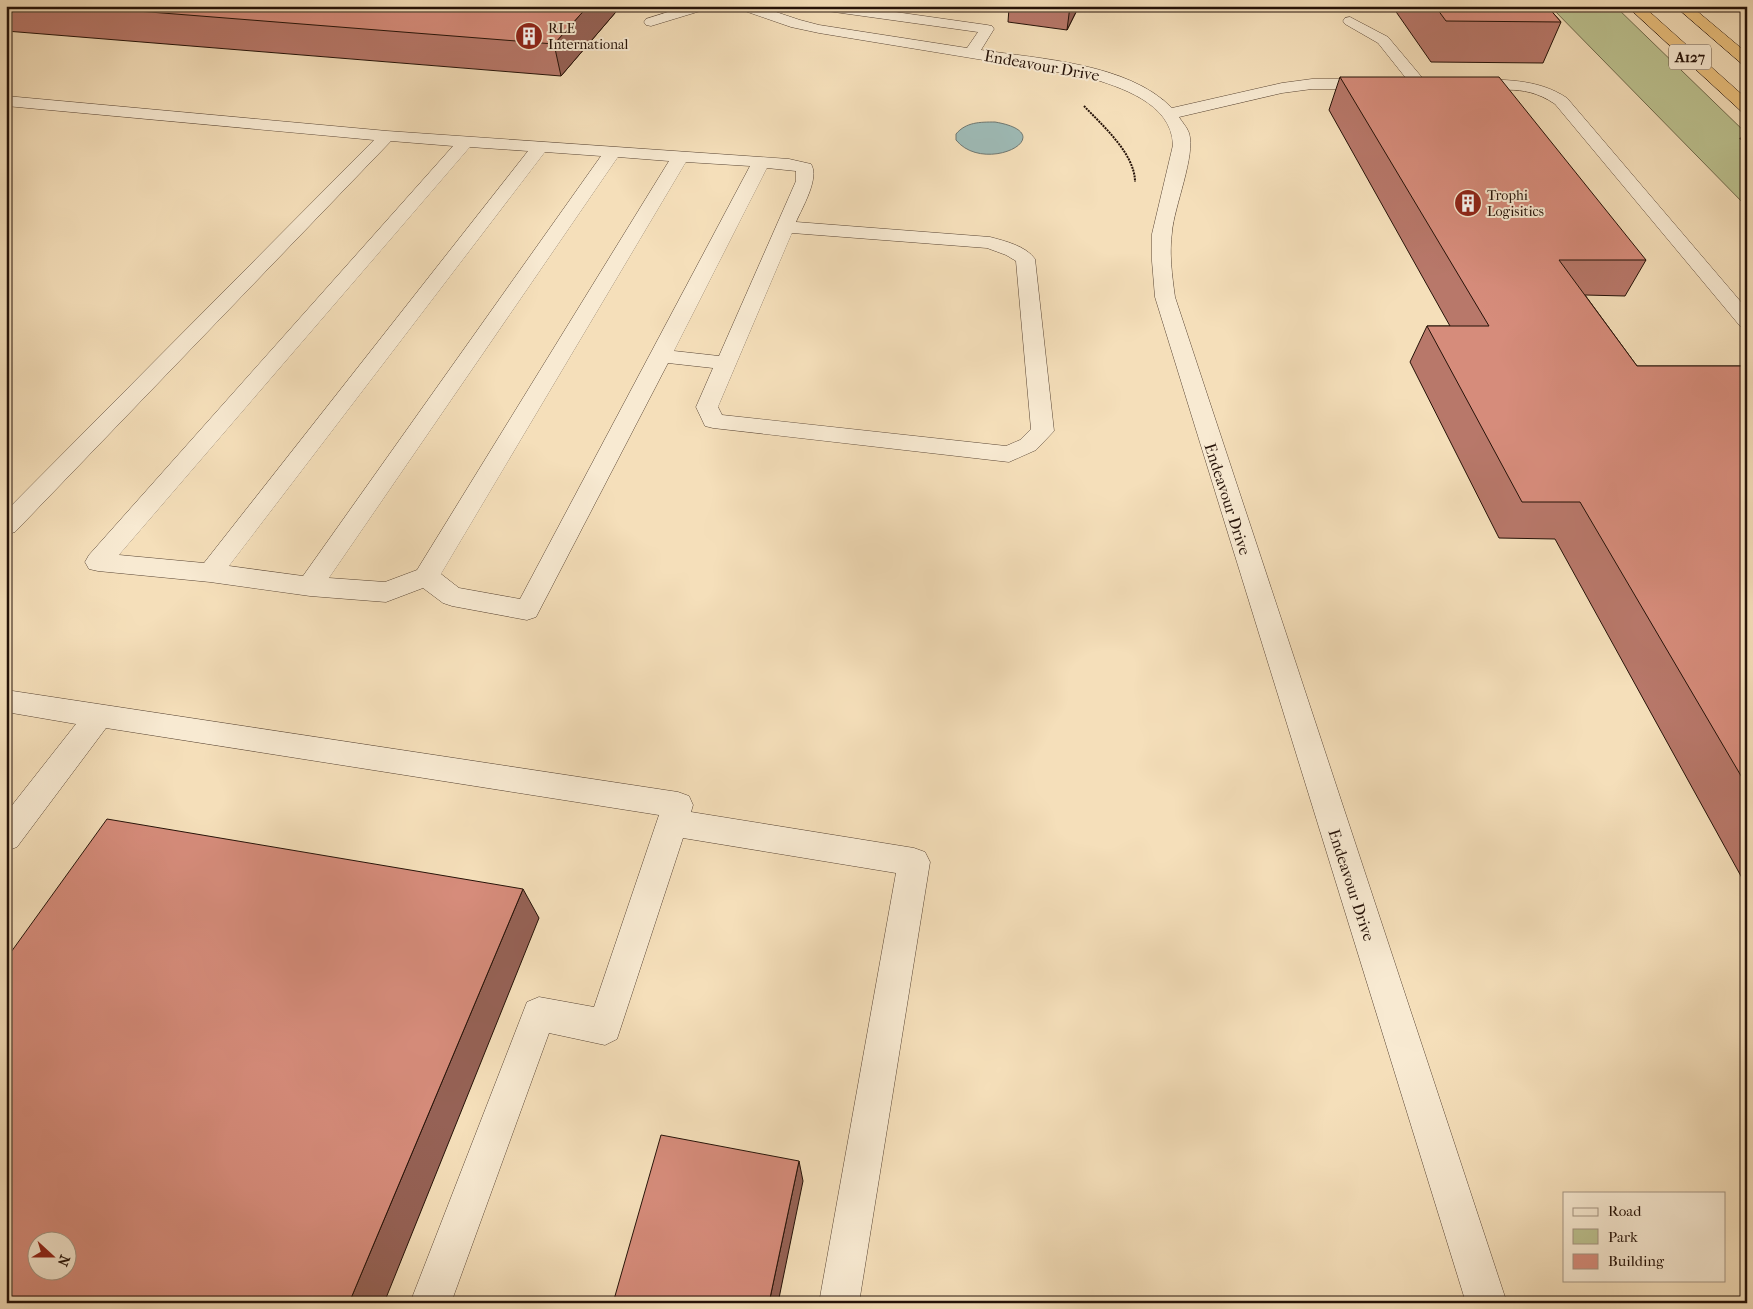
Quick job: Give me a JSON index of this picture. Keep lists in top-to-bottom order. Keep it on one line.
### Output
{"streets":{"highway":["A127"],"street":["Endeavour Drive"]},"places":{"building":["RLE International","Trophi Logisitics"]},"legend":["Road","Park","Building"],"north":"right"}
